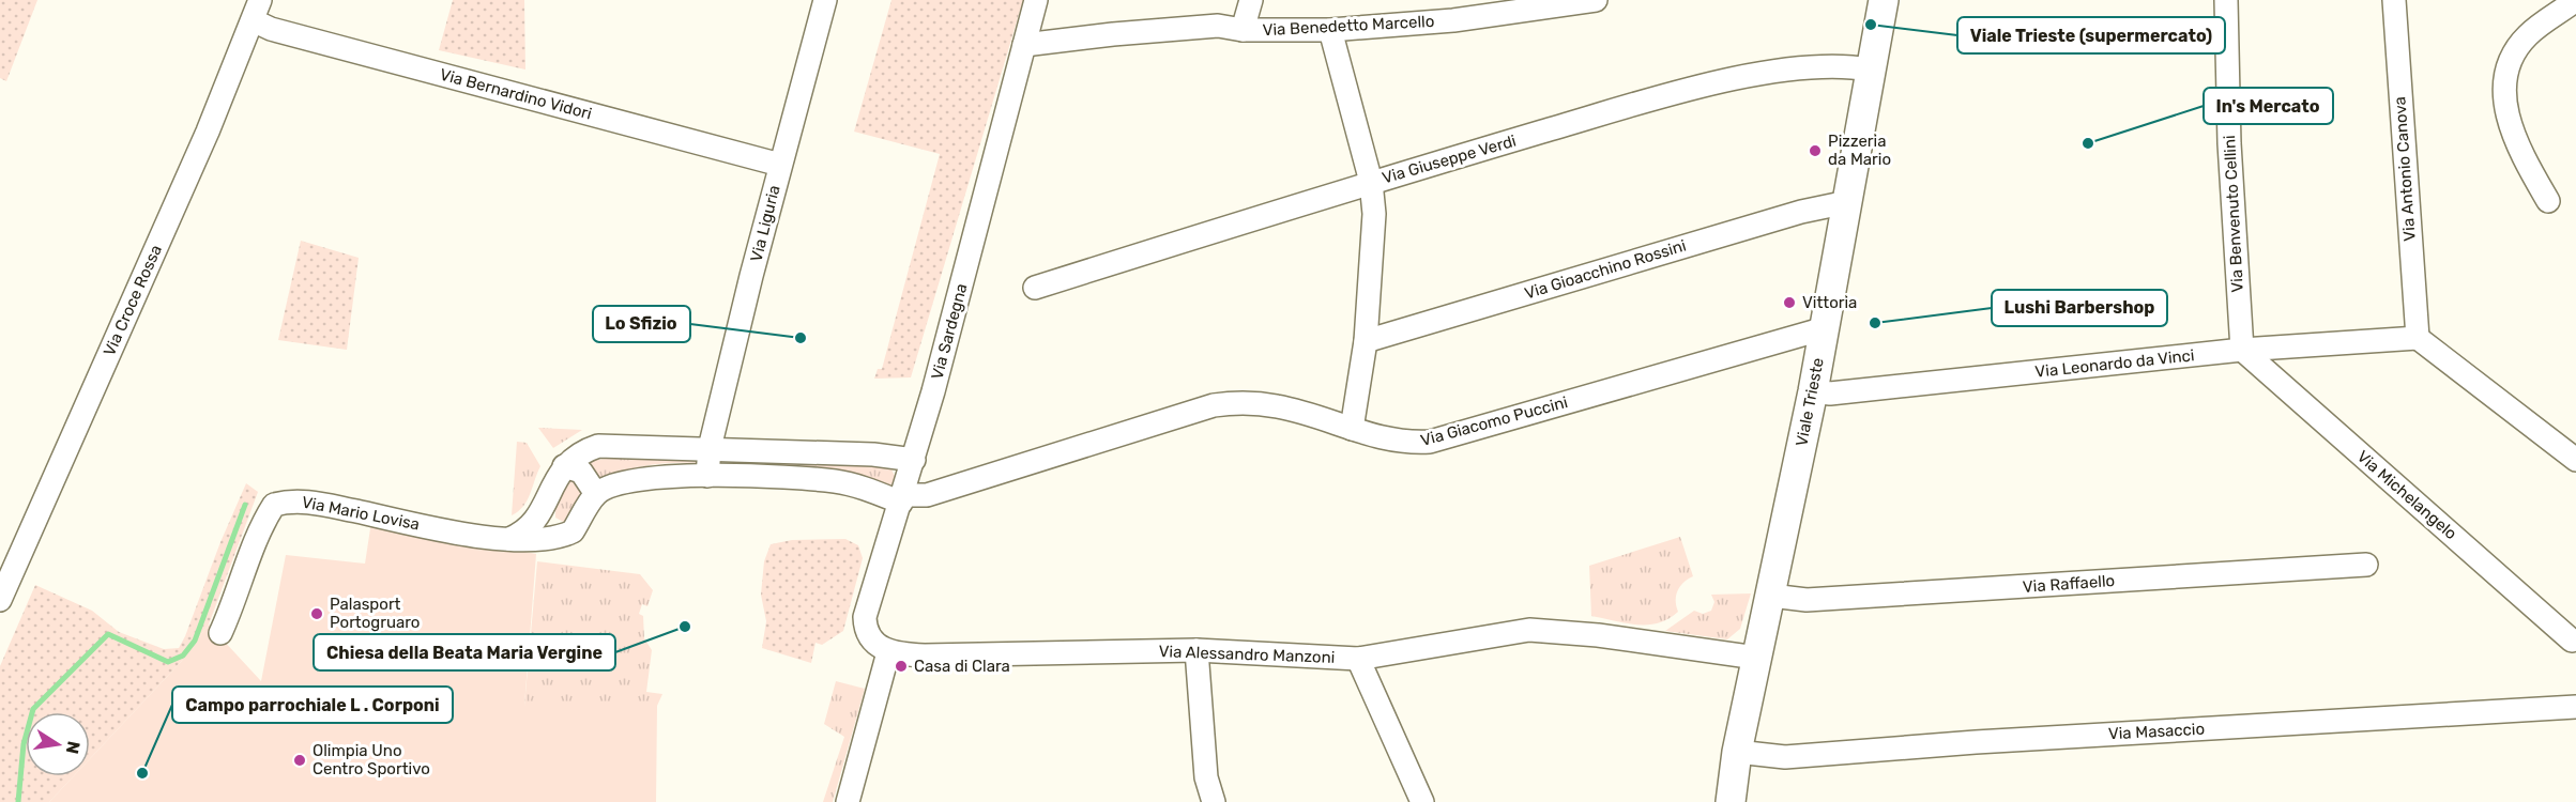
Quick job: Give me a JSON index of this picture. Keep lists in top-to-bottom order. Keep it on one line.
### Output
{"streets":{"main road":["Viale Trieste"],"street":["Via Benedetto Marcello","Via Bernardino Vidori","Via Giuseppe Verdi","Via Antonio Canova","Via Benvenuto Cellini","Via Liguria","Via Gioacchino Rossini","Via Croce Rossa","Via Sardegna","Via Leonardo da Vinci","Via Giacomo Puccini","Via Michelangelo","Via Mario Lovisa","Via Raffaello","Via Alessandro Manzoni","Via Masaccio"]},"crossings":[["Via Benedetto Marcello","Via Sardegna"],["Via Bernardino Vidori","Via Liguria"],["Via Bernardino Vidori","Via Croce Rossa"],["Via Giuseppe Verdi","Viale Trieste"],["Via Antonio Canova","Via Leonardo da Vinci"],["Via Benvenuto Cellini","Via Leonardo da Vinci"],["Via Benvenuto Cellini","Via Michelangelo"],["Via Gioacchino Rossini","Viale Trieste"],["Via Sardegna","Via Giacomo Puccini"],["Via Sardegna","Via Alessandro Manzoni"],["Via Leonardo da Vinci","Viale Trieste"],["Via Leonardo da Vinci","Via Michelangelo"],["Viale Trieste","Via Giacomo Puccini"],["Viale Trieste","Via Raffaello"],["Viale Trieste","Via Alessandro Manzoni"],["Viale Trieste","Via Masaccio"]],"places":["Viale Trieste (supermercato)","In's Mercato","Pizzeria da Mario","Vittoria","Lushi Barbershop","Lo Sfizio","Palasport Portogruaro","Chiesa della Beata Maria Vergine","Casa di Clara","Olimpia Uno Centro Sportivo","Campo parrochiale L . Corponi"],"north":"right"}
